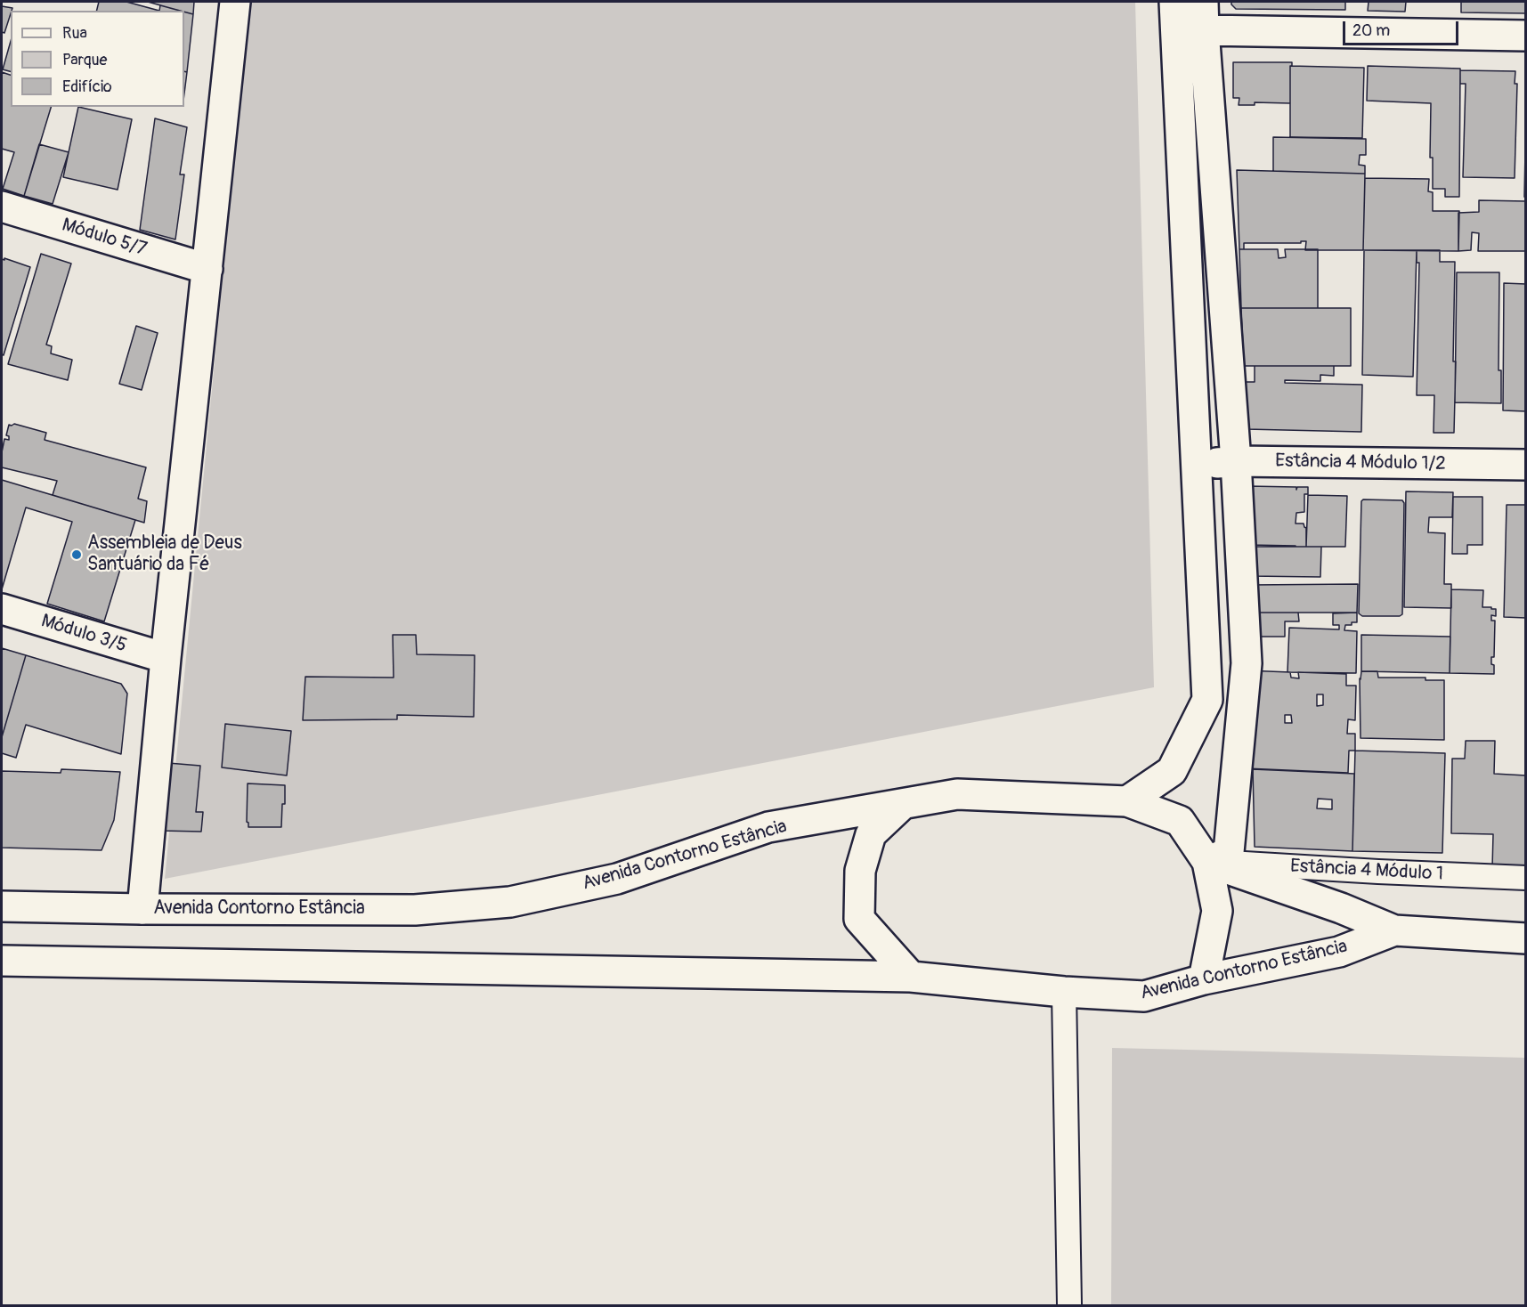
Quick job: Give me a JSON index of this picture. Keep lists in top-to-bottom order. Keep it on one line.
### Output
{"streets":{"street":["Módulo 5/7","Estância 4 Módulo 1/2","Módulo 3/5","Avenida Contorno Estância"],"lane":["Estância 4 Módulo 1"]},"crossings":[["Avenida Contorno Estância","Estância 4 Módulo 1"]],"places":["Assembleia de Deus Santuário da Fé"],"legend":["Rua","Parque","Edifício"],"scale_bar":"20 m"}
